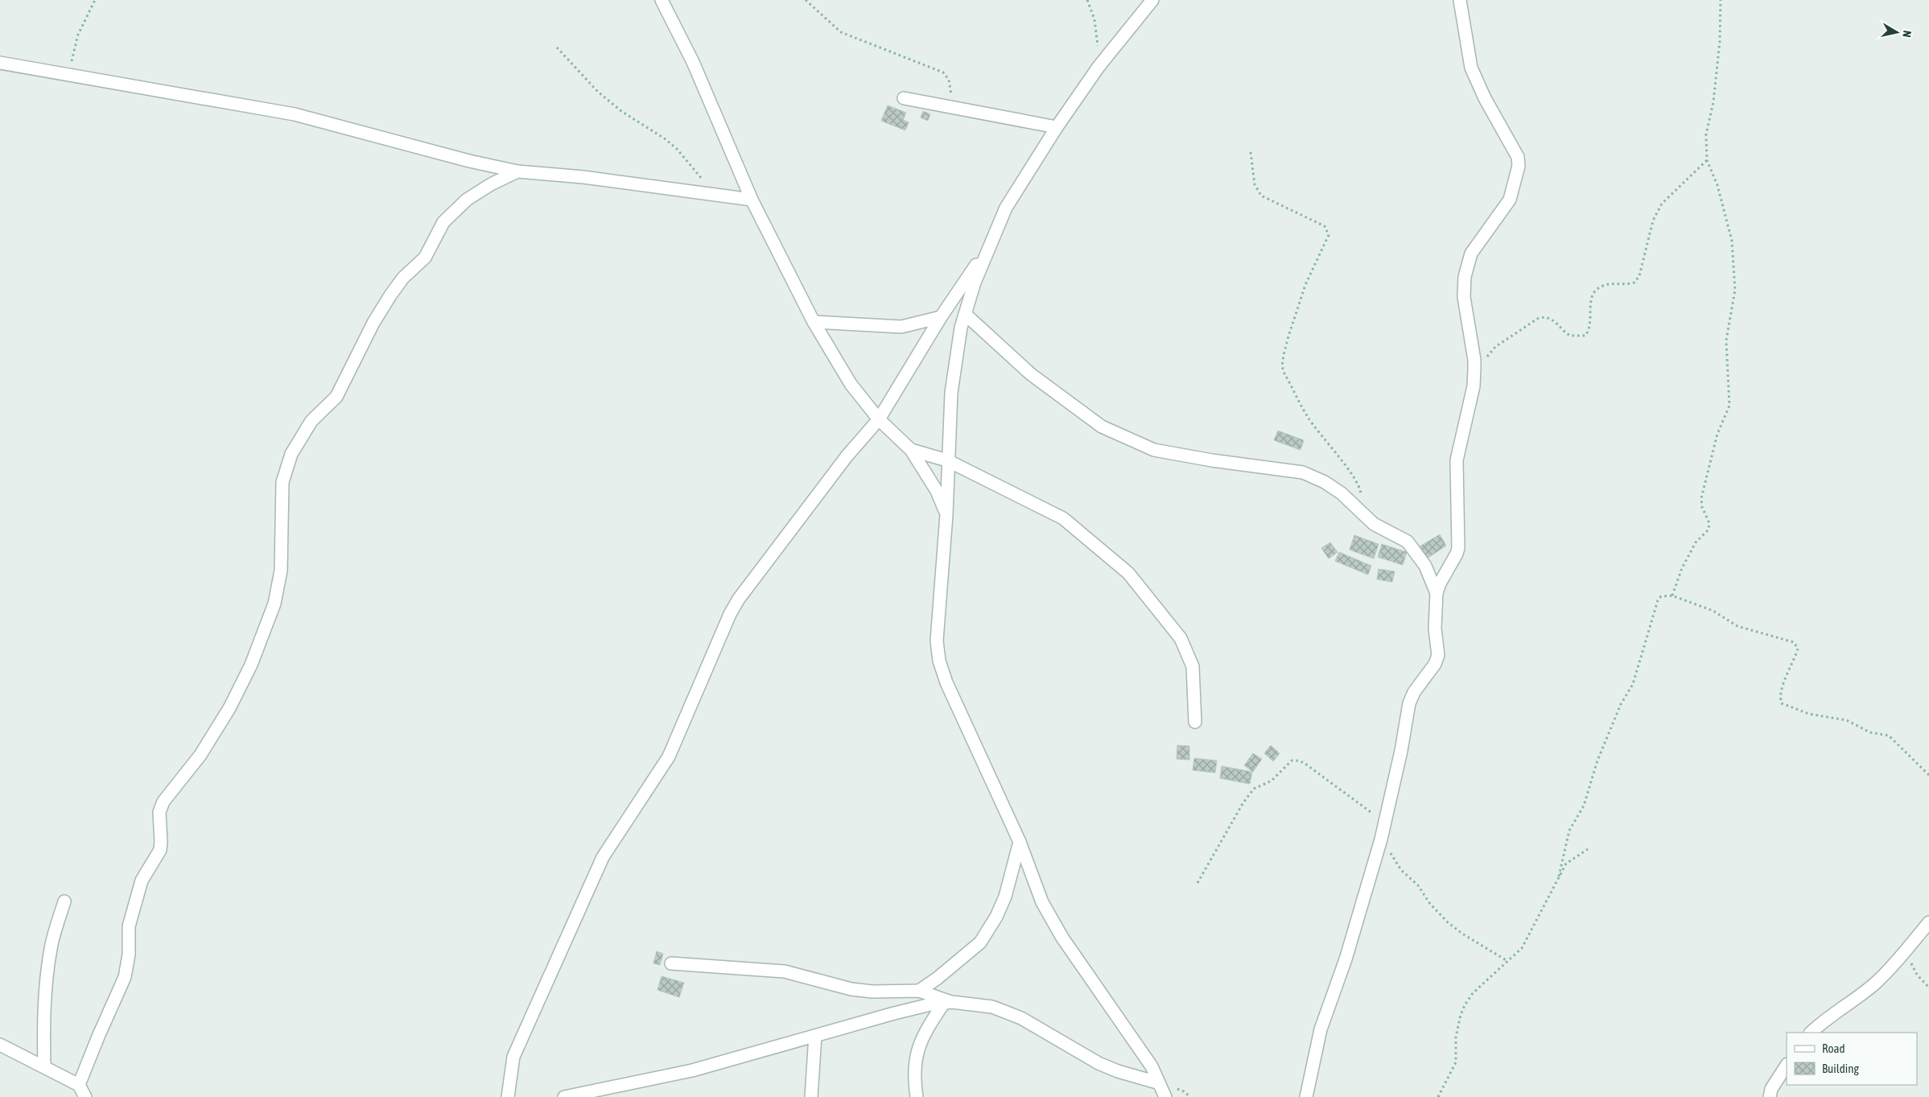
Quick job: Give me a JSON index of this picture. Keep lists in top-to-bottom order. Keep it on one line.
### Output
{"legend":["Road","Building"],"north":"right"}
